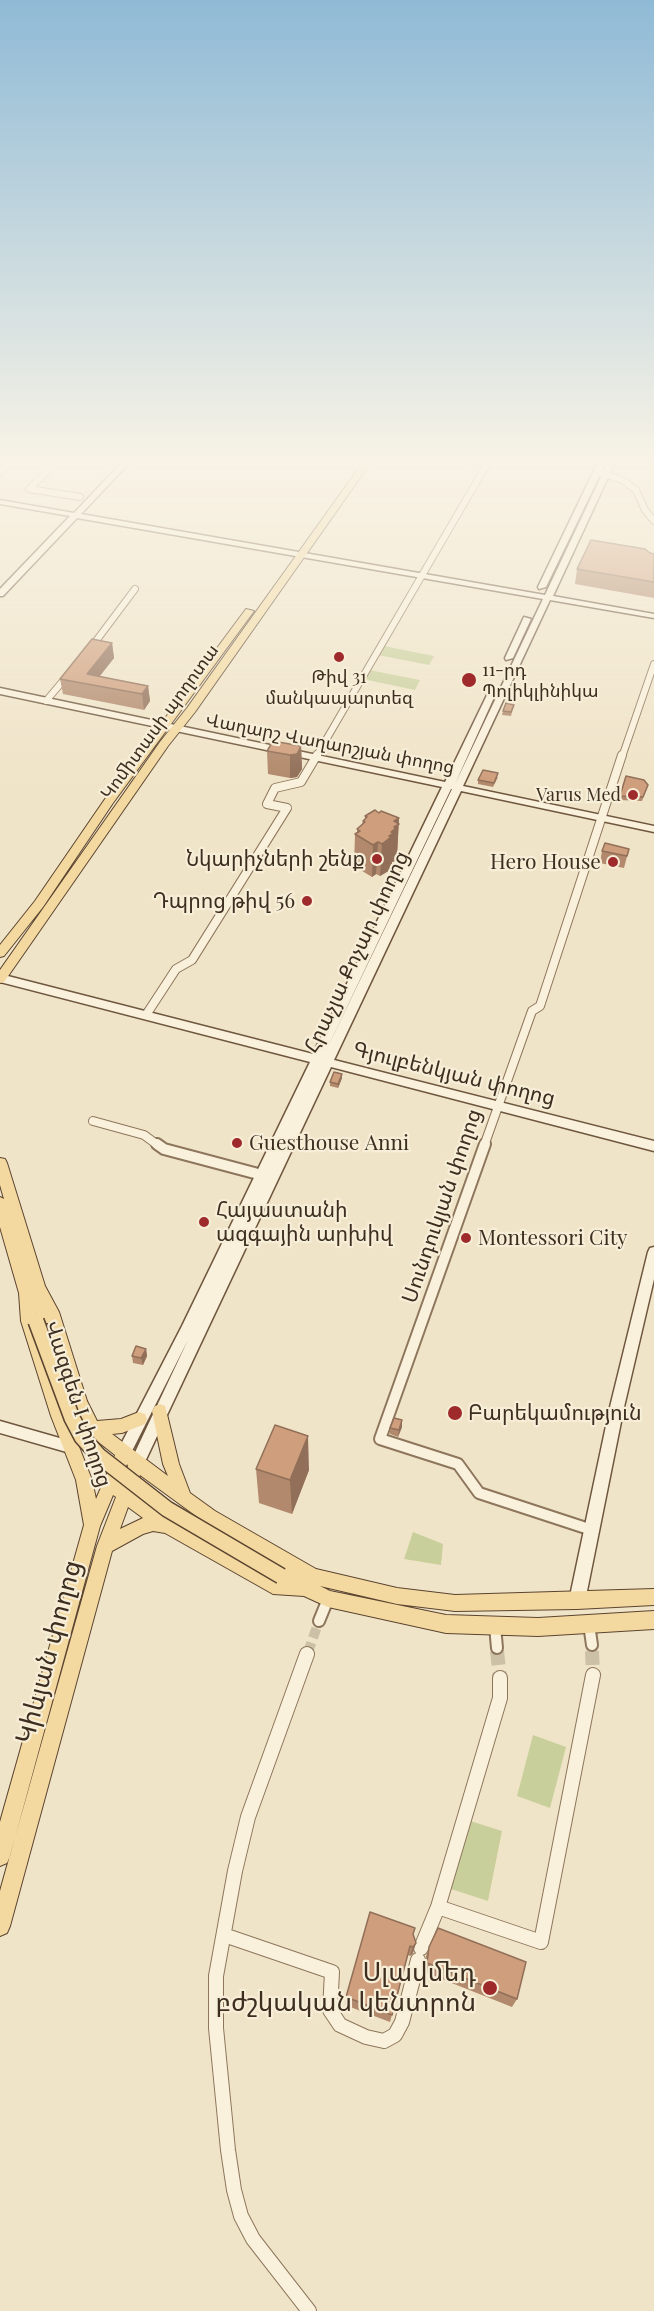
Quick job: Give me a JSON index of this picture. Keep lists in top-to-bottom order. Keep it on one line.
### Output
{"streets":{"main road":["Կոմիտասի պողոտա","Վաղարշ Վաղարշյան փողոց","Հրաչյա Քոչար փողոց","Գյուլբենկյան փողոց","Վազգեն I փողոց","Կիևյան փողոց"],"street":["Սունդուկյան փողոց"]},"crossings":[["Կոմիտասի պողոտա","Վաղարշ Վաղարշյան փողոց"],["Կոմիտասի պողոտա","Գյուլբենկյան փողոց"],["Վաղարշ Վաղարշյան փողոց","Հրաչյա Քոչար փողոց"],["Վաղարշ Վաղարշյան փողոց","Սունդուկյան փողոց"],["Հրաչյա Քոչար փողոց","Գյուլբենկյան փողոց"],["Հրաչյա Քոչար փողոց","Վազգեն I փողոց"],["Հրաչյա Քոչար փողոց","Կիևյան փողոց"],["Գյուլբենկյան փողոց","Սունդուկյան փողոց"],["Վազգեն I փողոց","Կիևյան փողոց"]],"places":["Թիվ 31 մանկապարտեզ","11-րդ Պոլիկլինիկա","Varus Med","Նկարիչների շենք","Hero House","Դպրոց թիվ 56","Guesthouse Anni","Հայաստանի ազգային արխիվ","Montessori City","Բարեկամություն","Սլավմեդ բժշկական կենտրոն"]}
